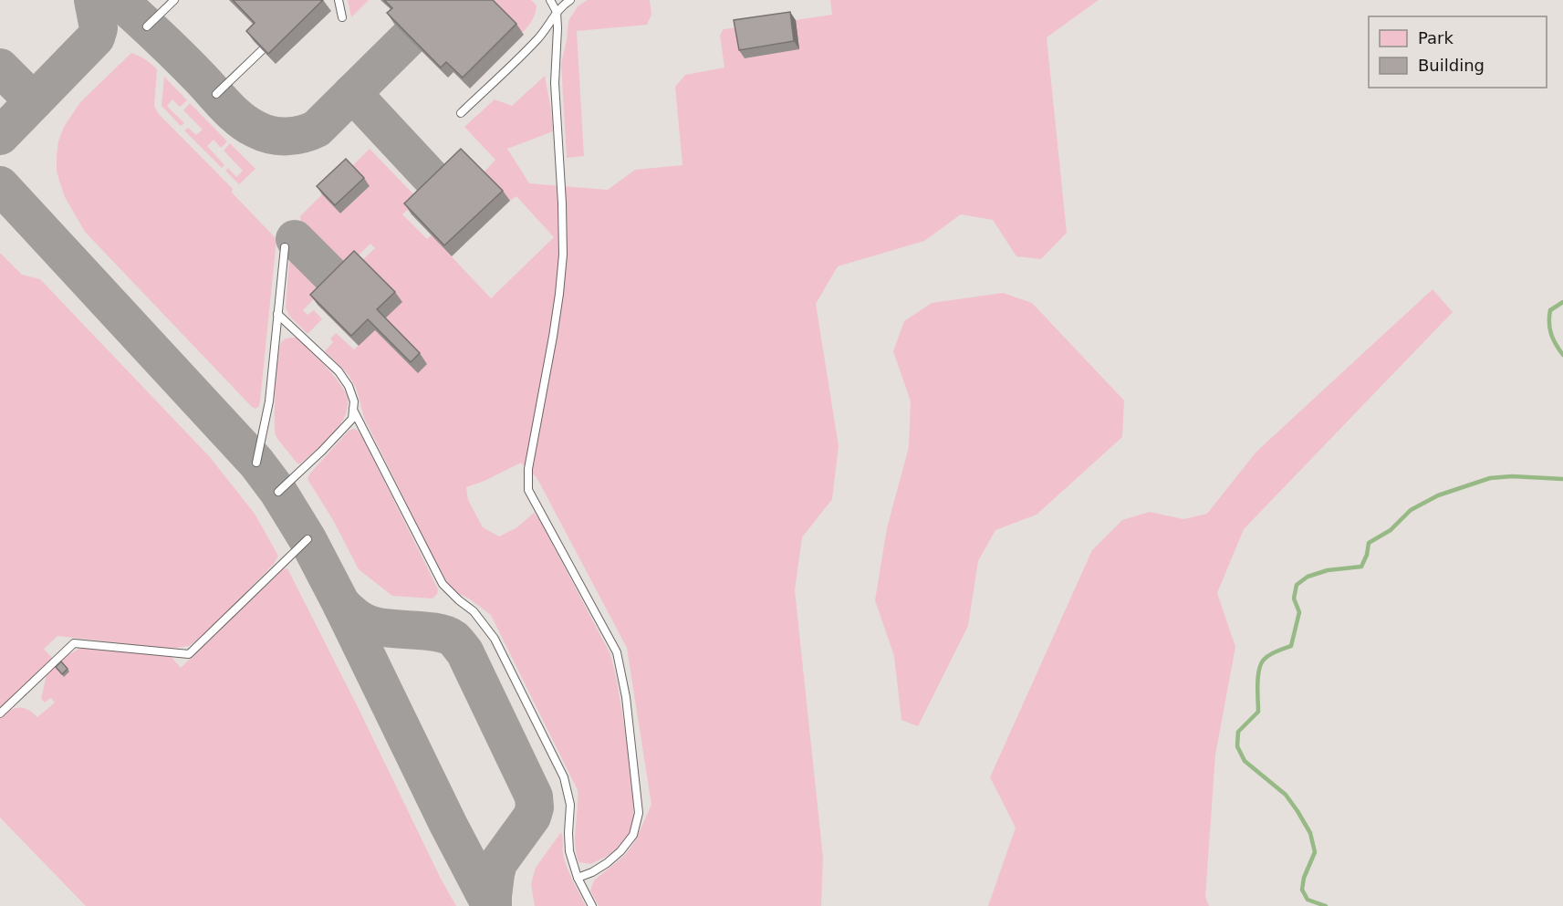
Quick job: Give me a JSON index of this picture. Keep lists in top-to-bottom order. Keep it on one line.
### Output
{"legend":["Park","Building"]}
